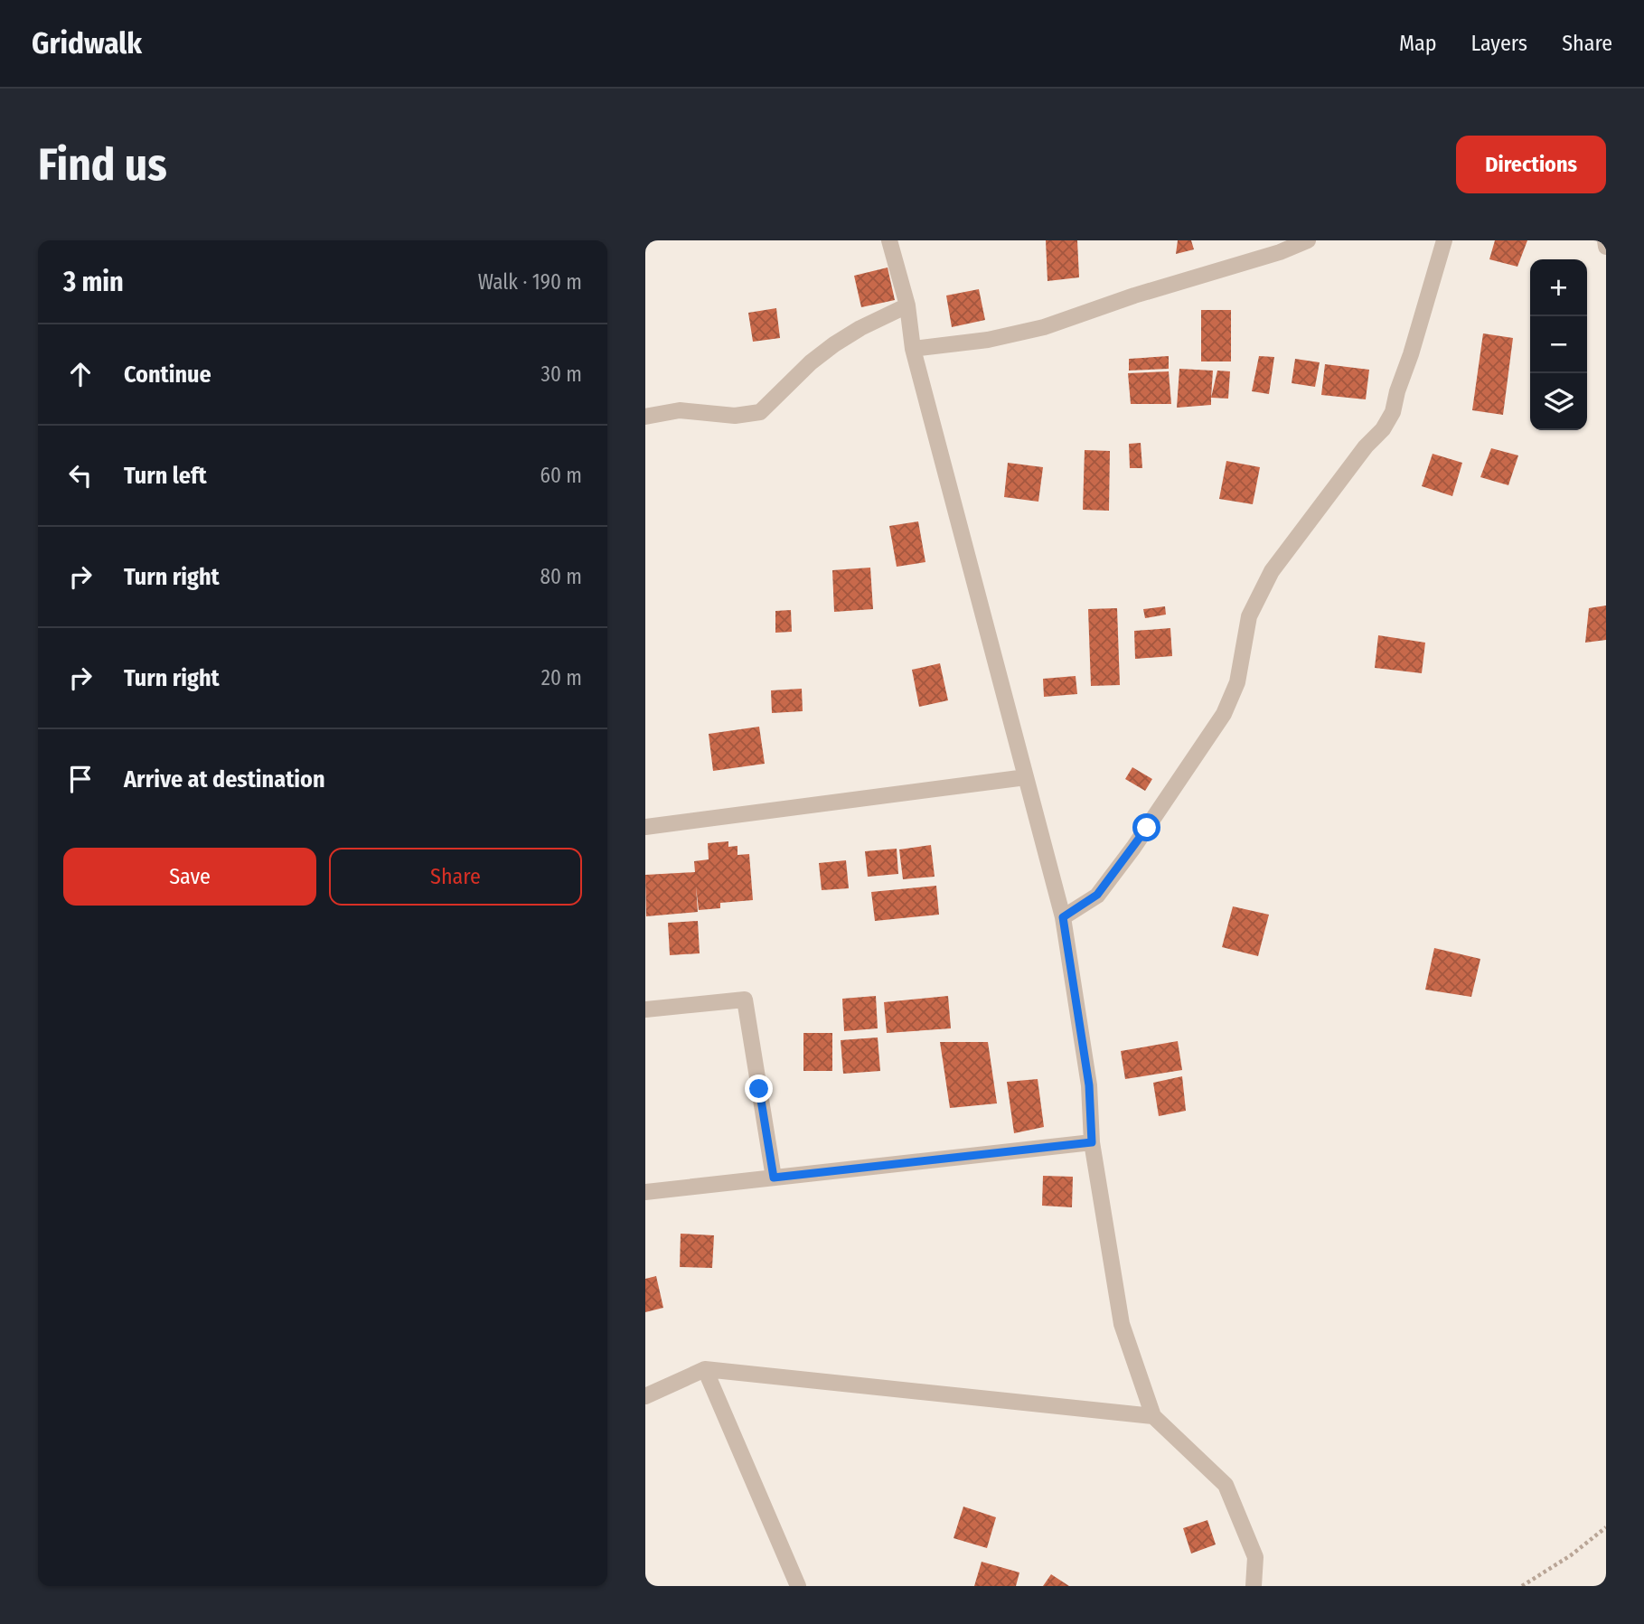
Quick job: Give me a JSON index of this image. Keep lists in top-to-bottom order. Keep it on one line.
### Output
{"page":{"header":"Gridwalk","nav":["Map","Layers","Share"],"buttons":["Directions",["Save","Share"]],"title":"Find us","heading":["3 min","Walk · 190 m"],"map_buttons":["+","−"],"list":[["Continue","30 m"],["Turn left","60 m"],["Turn right","80 m"],["Turn right","20 m"],"Arrive at destination"]}}
